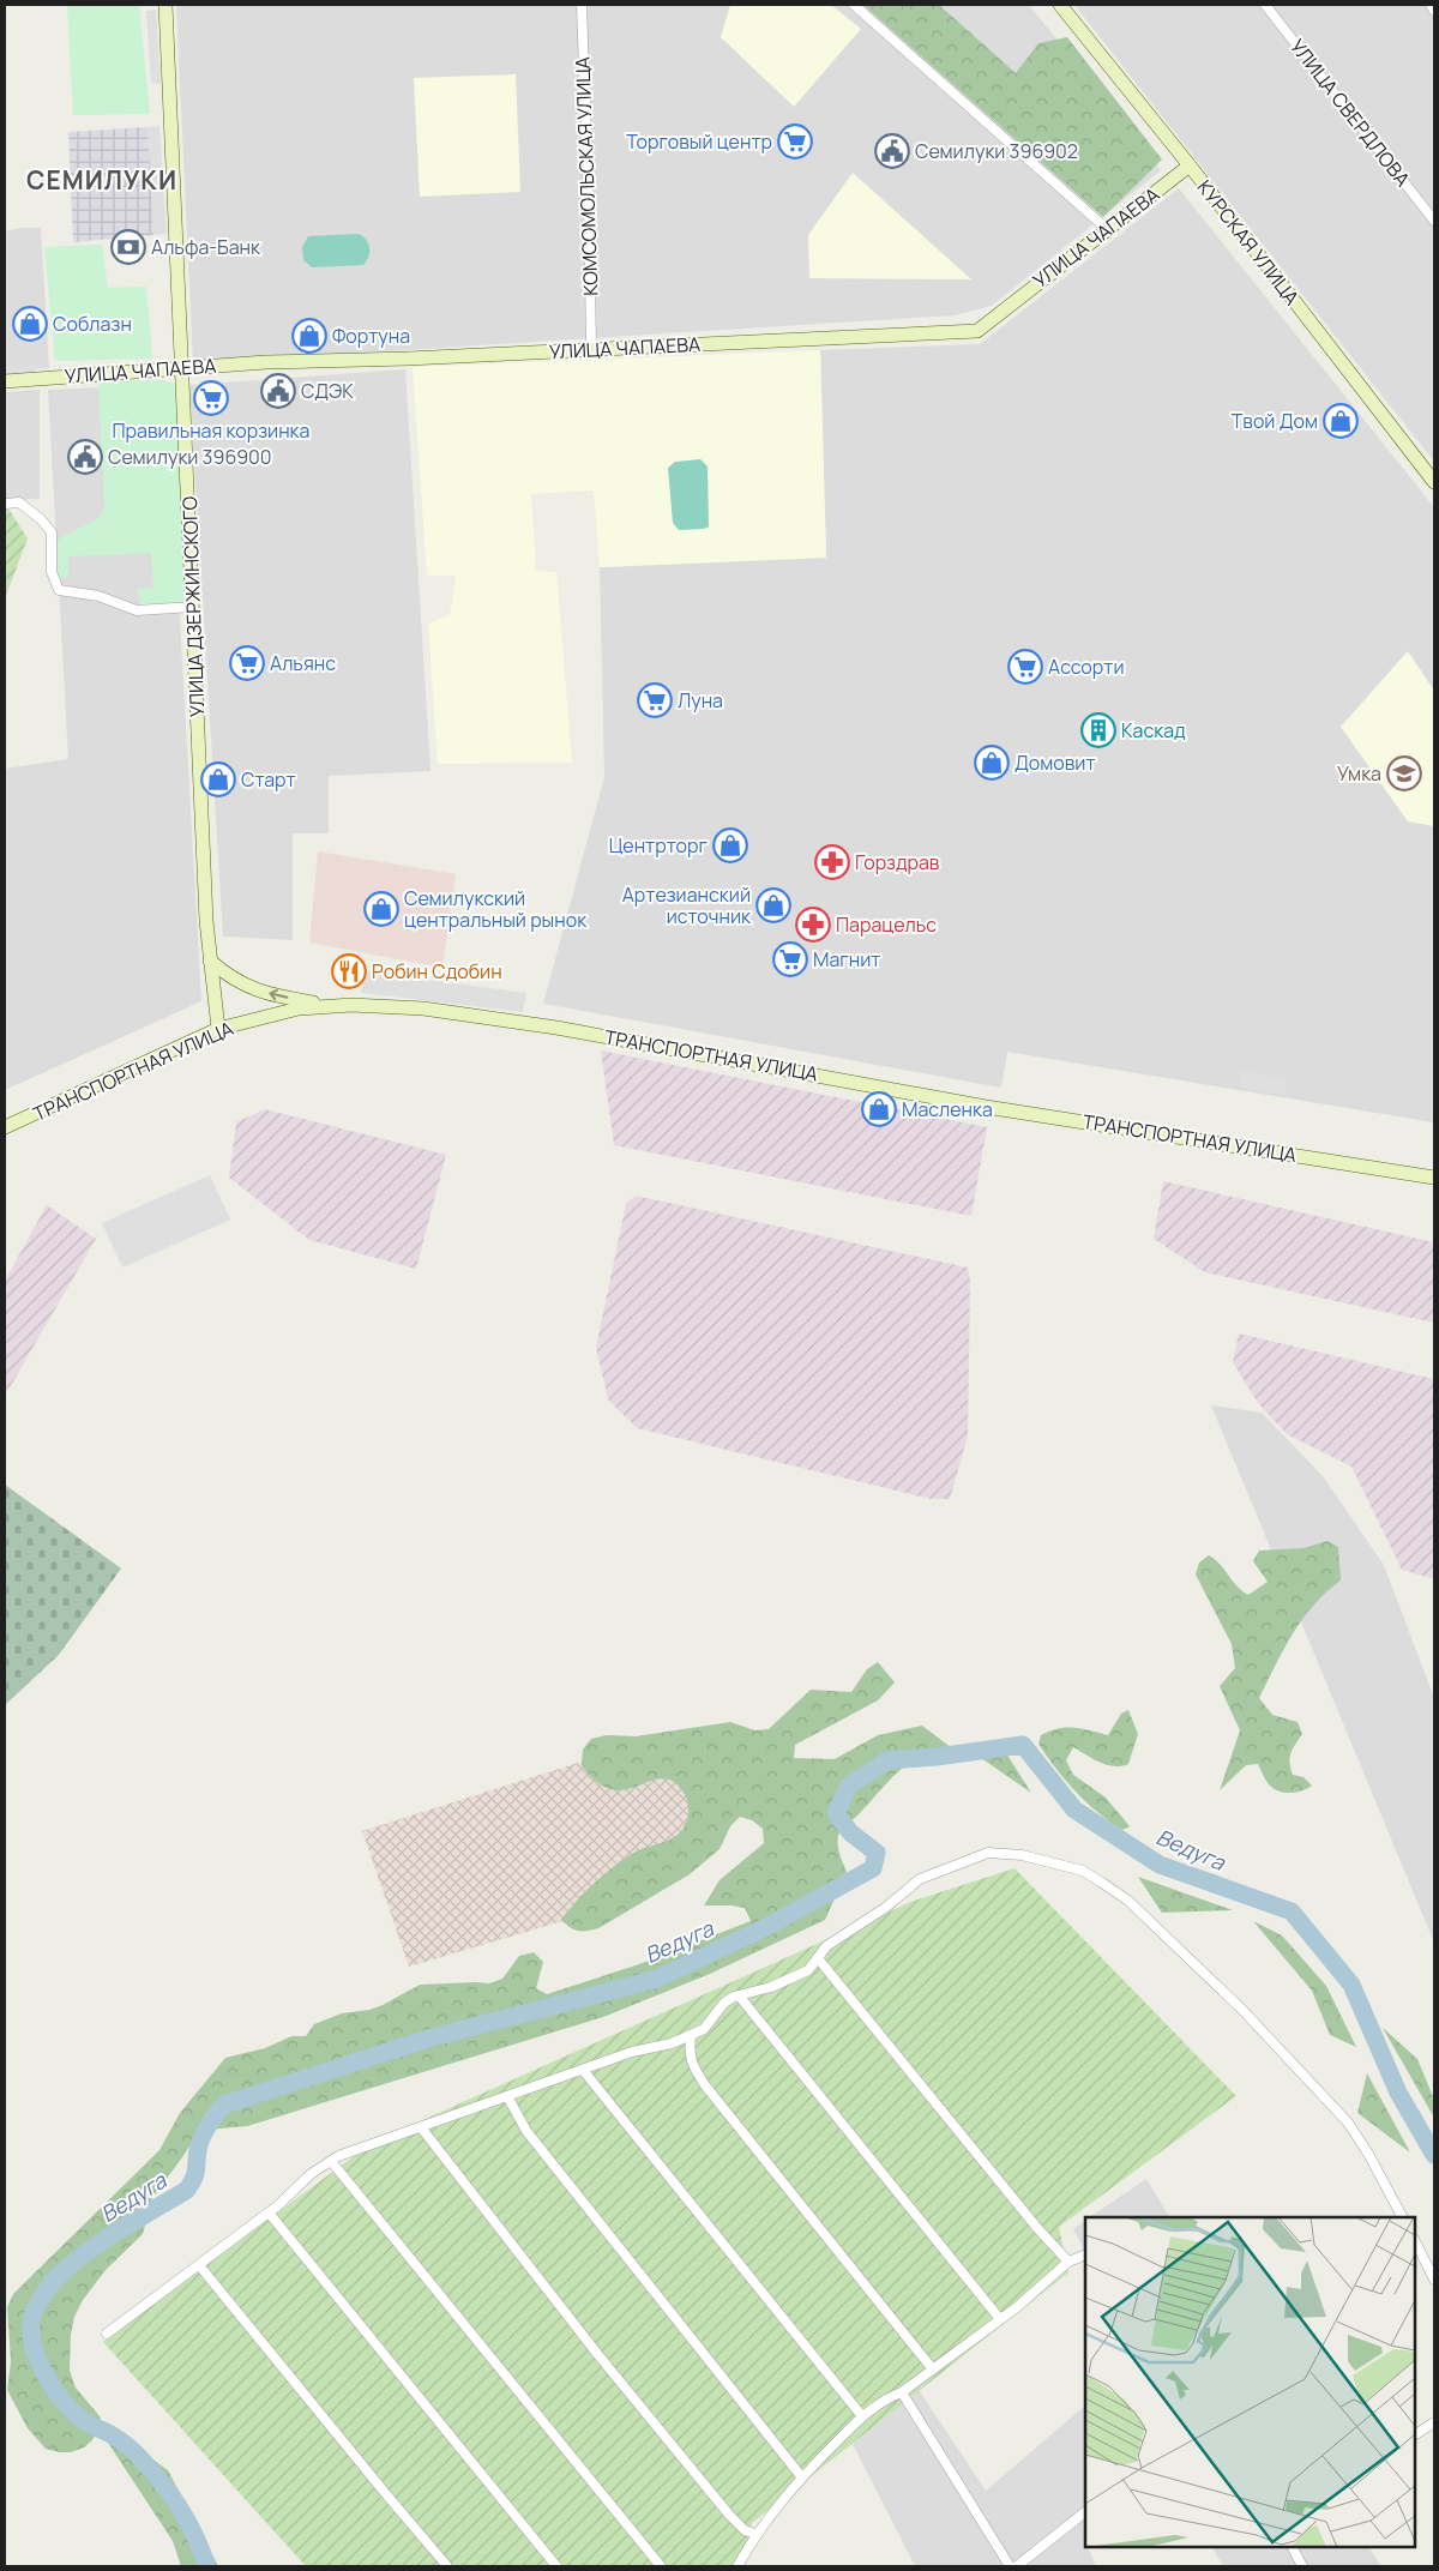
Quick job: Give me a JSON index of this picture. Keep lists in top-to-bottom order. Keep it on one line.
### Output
{"streets":{"street":["УЛИЦА СВЕРДЛОВА","КОМСОМОЛЬСКАЯ УЛИЦА","УЛИЦА ЧАПАЕВА","КУРСКАЯ УЛИЦА","УЛИЦА ДЗЕРЖИНСКОГО","ТРАНСПОРТНАЯ УЛИЦА"]},"crossings":[["КОМСОМОЛЬСКАЯ УЛИЦА","УЛИЦА ЧАПАЕВА"],["УЛИЦА ЧАПАЕВА","КУРСКАЯ УЛИЦА"],["УЛИЦА ЧАПАЕВА","УЛИЦА ДЗЕРЖИНСКОГО"],["УЛИЦА ДЗЕРЖИНСКОГО","ТРАНСПОРТНАЯ УЛИЦА"]],"districts":["СЕМИЛУКИ"],"water":["Ведуга"],"places":{"supermarket":["Торговый центр","Правильная корзинка","Альянс","Ассорти","Луна","Магнит"],"public building":["Семилуки 396902","СДЭК","Семилуки 396900"],"bank":["Альфа-Банк"],"shop":["Соблазн","Фортуна","Твой Дом","Домовит","Старт","Центрторг","Артезианский источник","Семилукский центральный рынок","Масленка"],"building":["Каскад"],"school or university":["Умка"],"pharmacy":["Горздрав","Парацельс"],"restaurant":["Робин Сдобин"]}}
